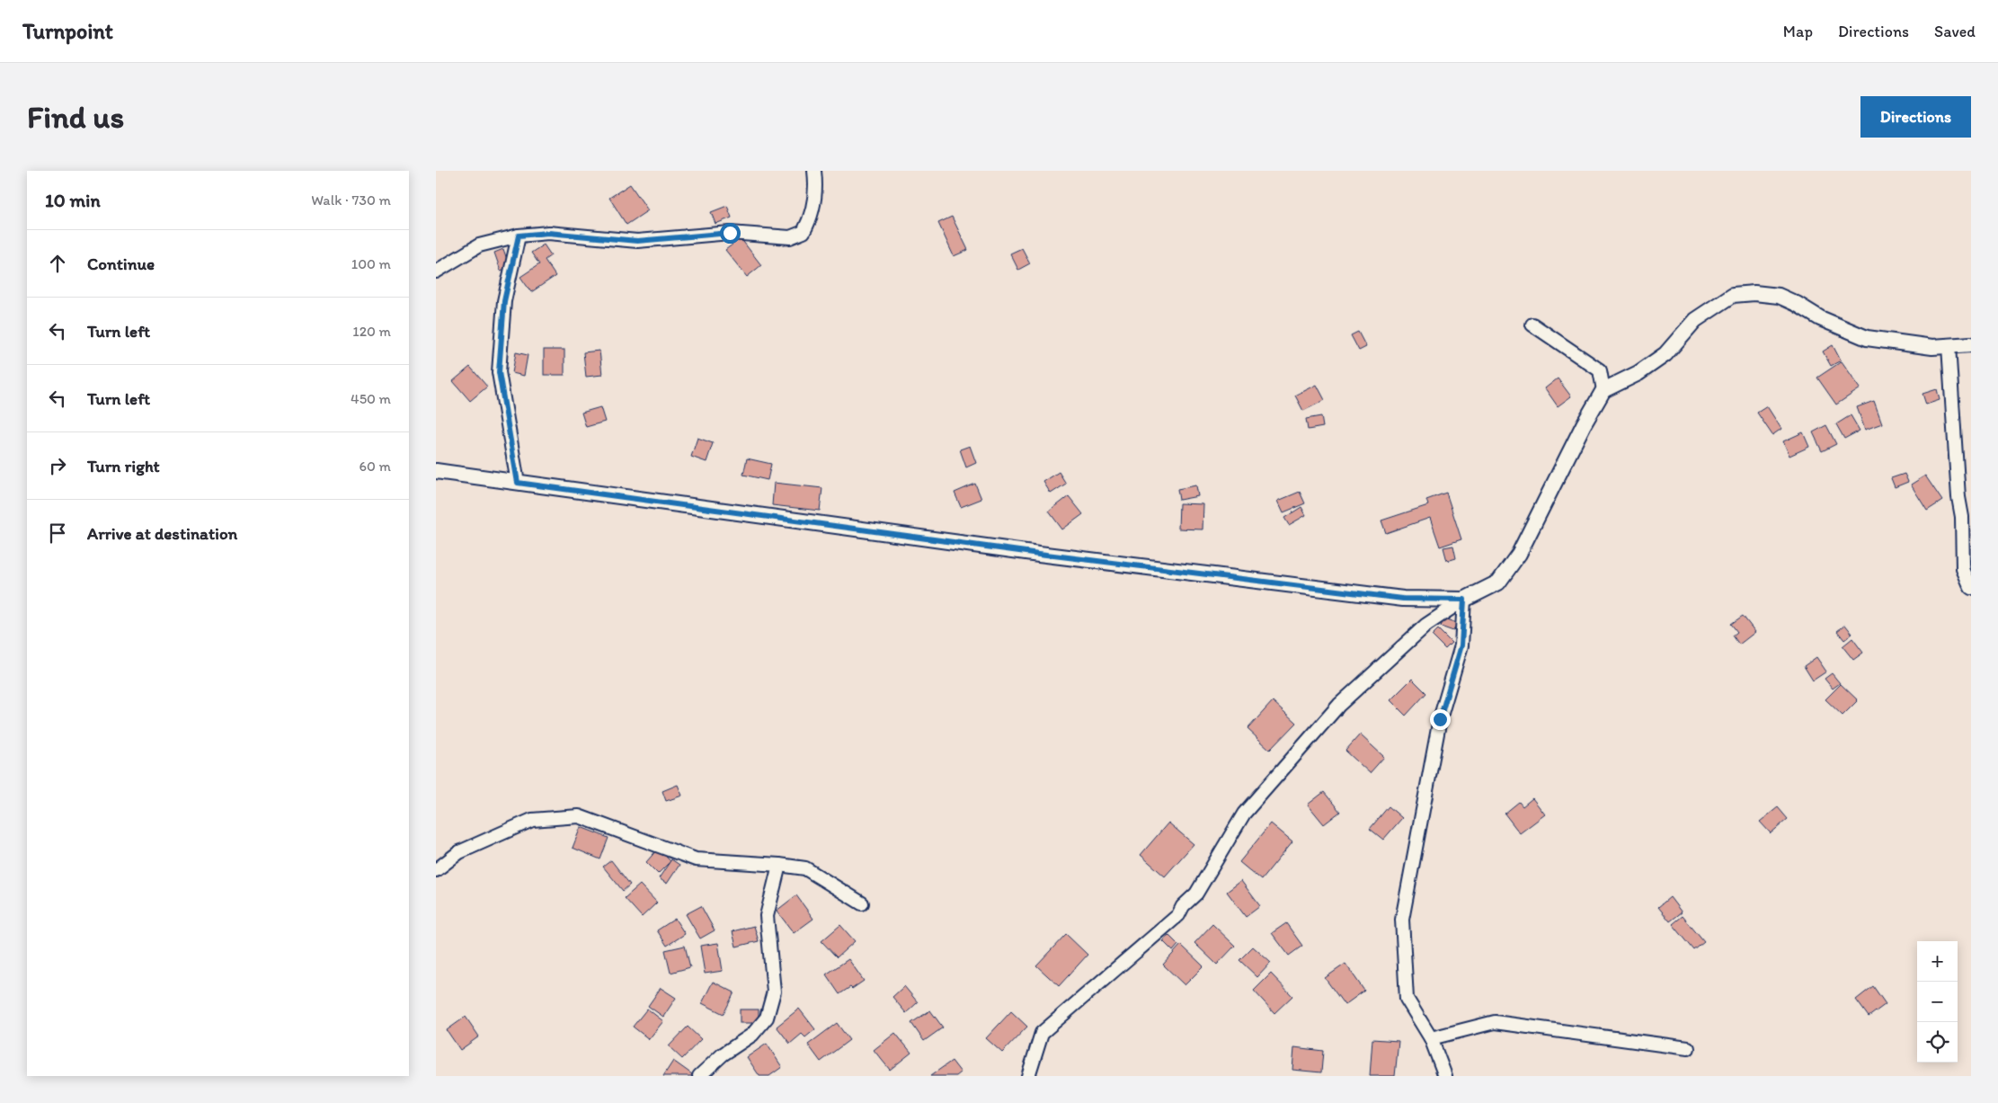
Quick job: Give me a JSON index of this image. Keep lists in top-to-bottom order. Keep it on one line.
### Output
{"page":{"header":"Turnpoint","nav":["Map","Directions","Saved"],"buttons":"Directions","title":"Find us","heading":["10 min","Walk · 730 m"],"list":[["Continue","100 m"],["Turn left","120 m"],["Turn left","450 m"],["Turn right","60 m"],"Arrive at destination"],"map_buttons":["+","−"]}}
